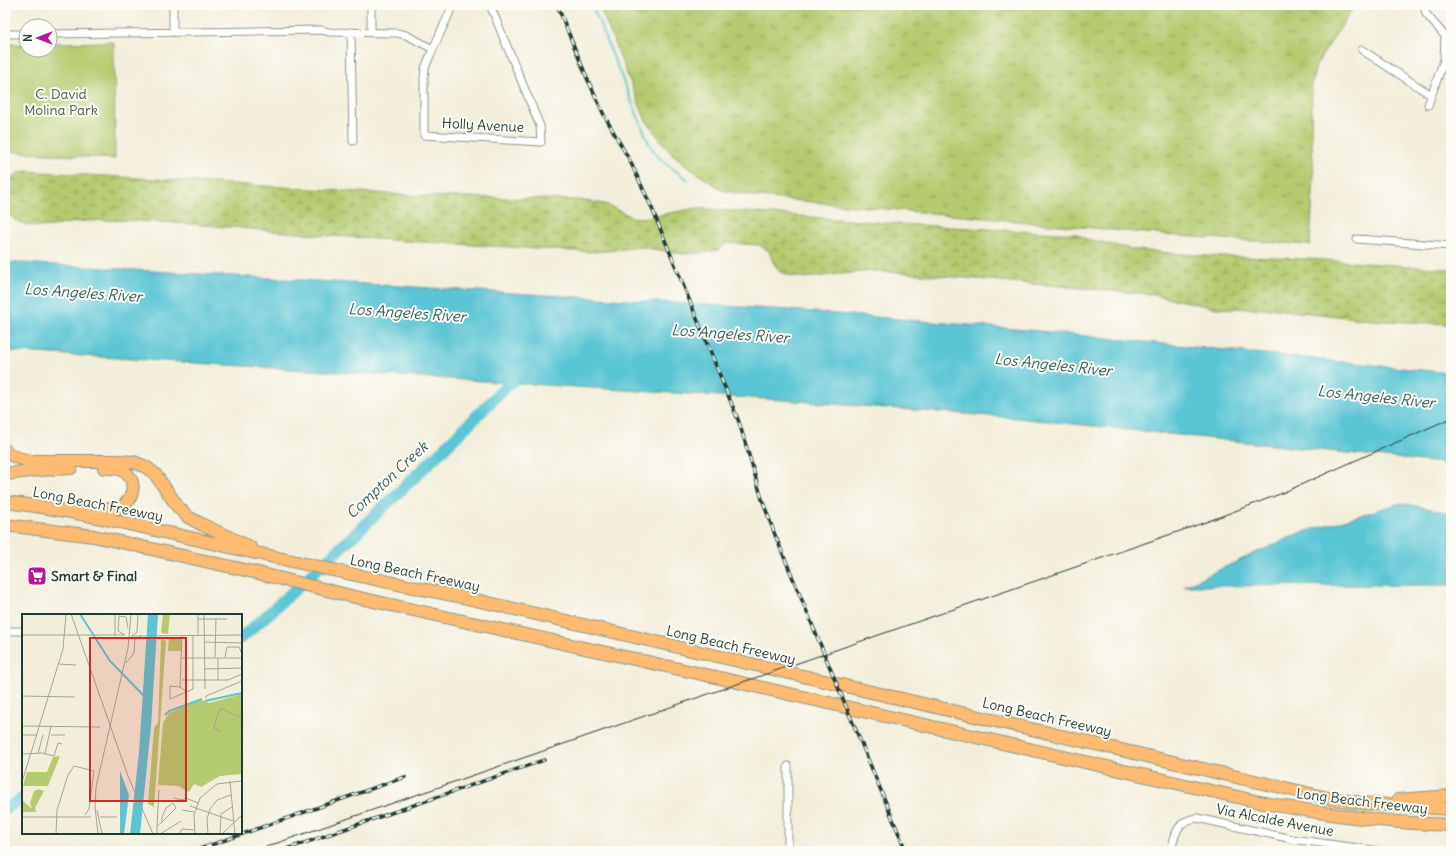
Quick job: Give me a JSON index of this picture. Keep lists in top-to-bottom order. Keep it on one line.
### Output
{"streets":{"highway":["Long Beach Freeway"],"street":["Holly Avenue","Via Alcalde Avenue"]},"water":["Los Angeles River","Compton Creek"],"parks":["C. David Molina Park"],"places":{"supermarket":["Smart & Final"]},"north":"left"}
